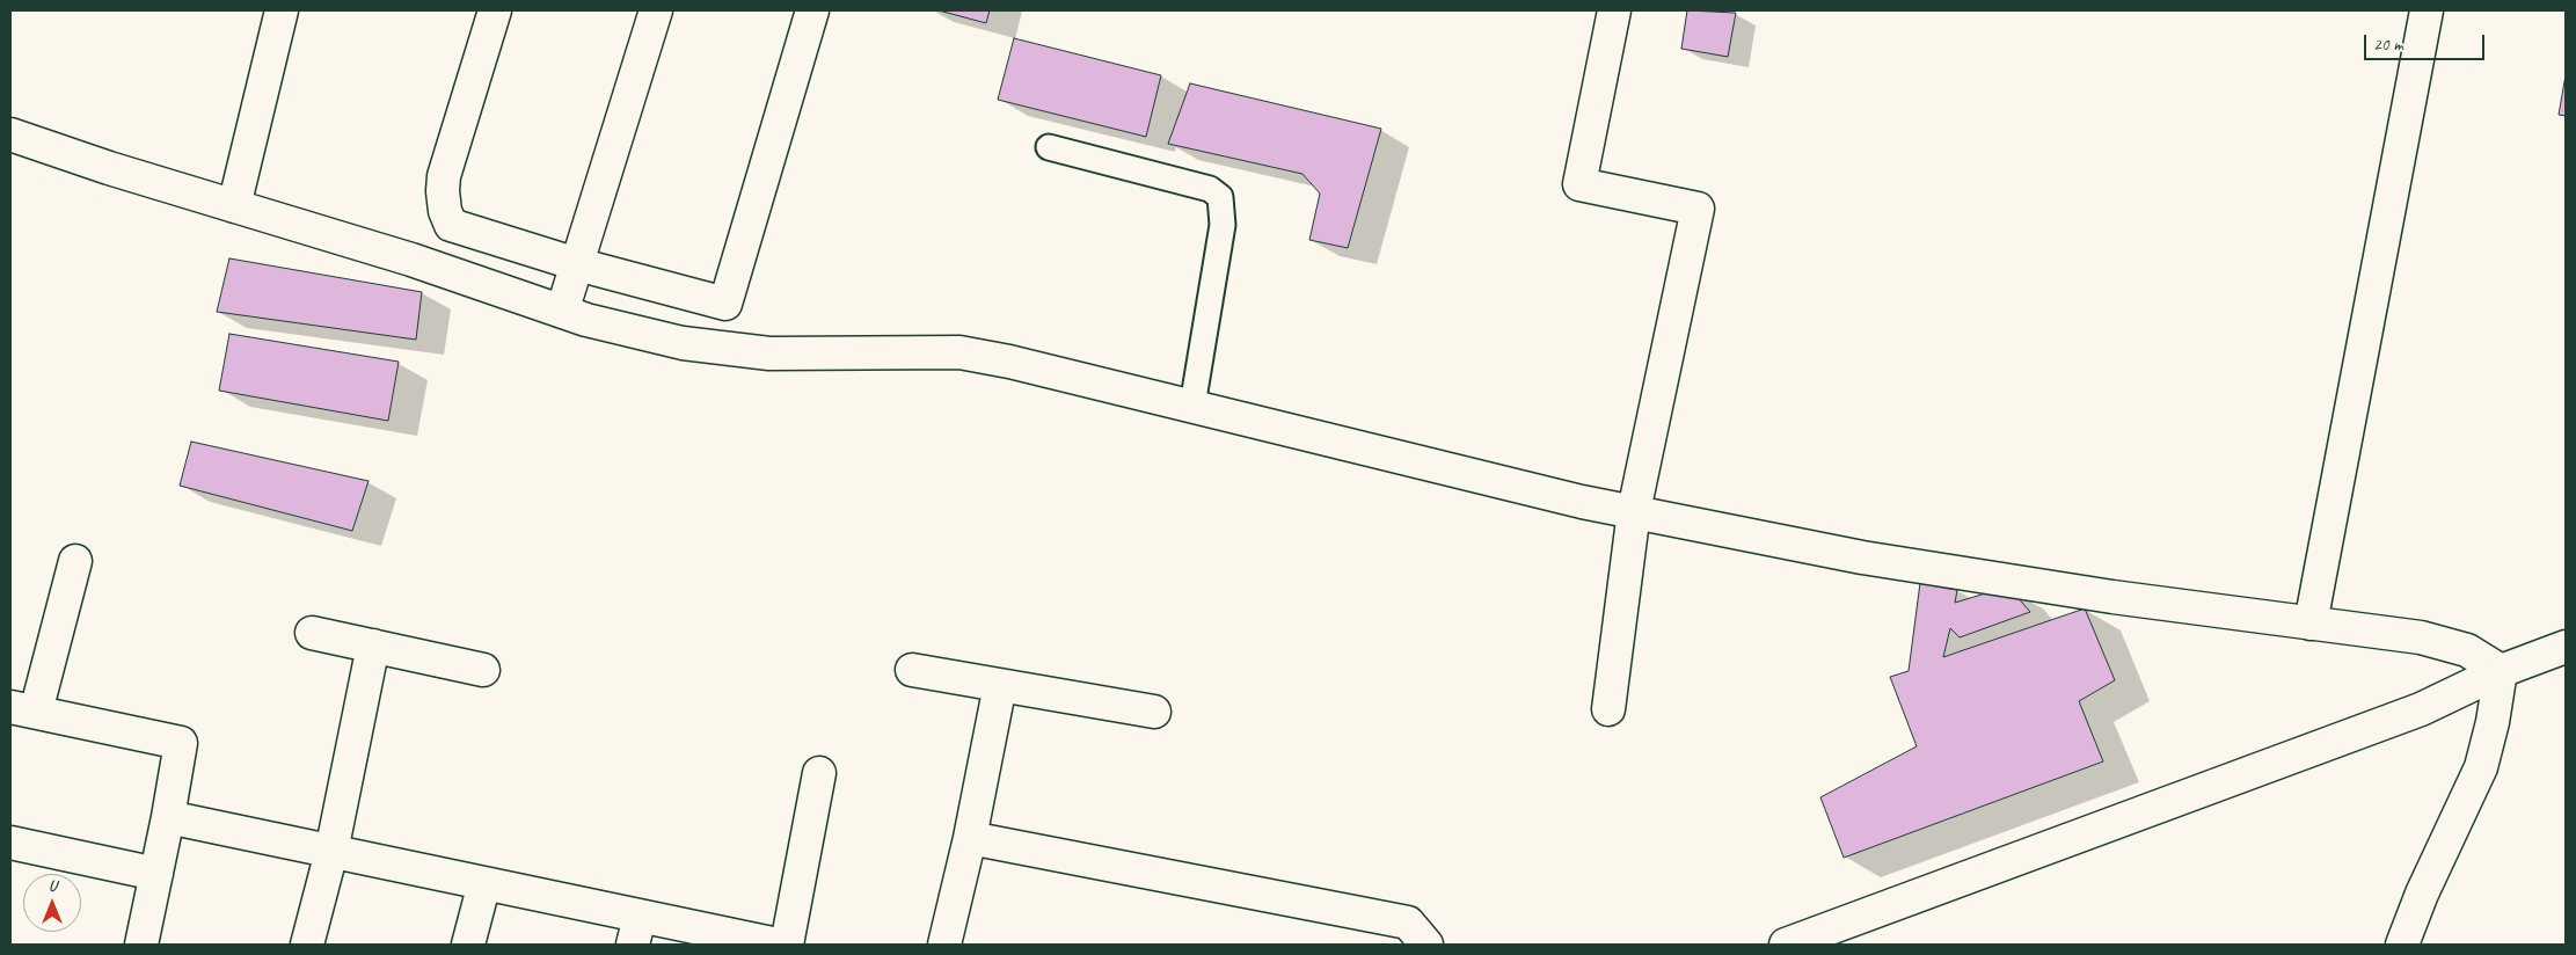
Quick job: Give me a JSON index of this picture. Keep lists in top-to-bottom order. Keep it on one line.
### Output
{"scale_bar":"20 m","north":"top"}
